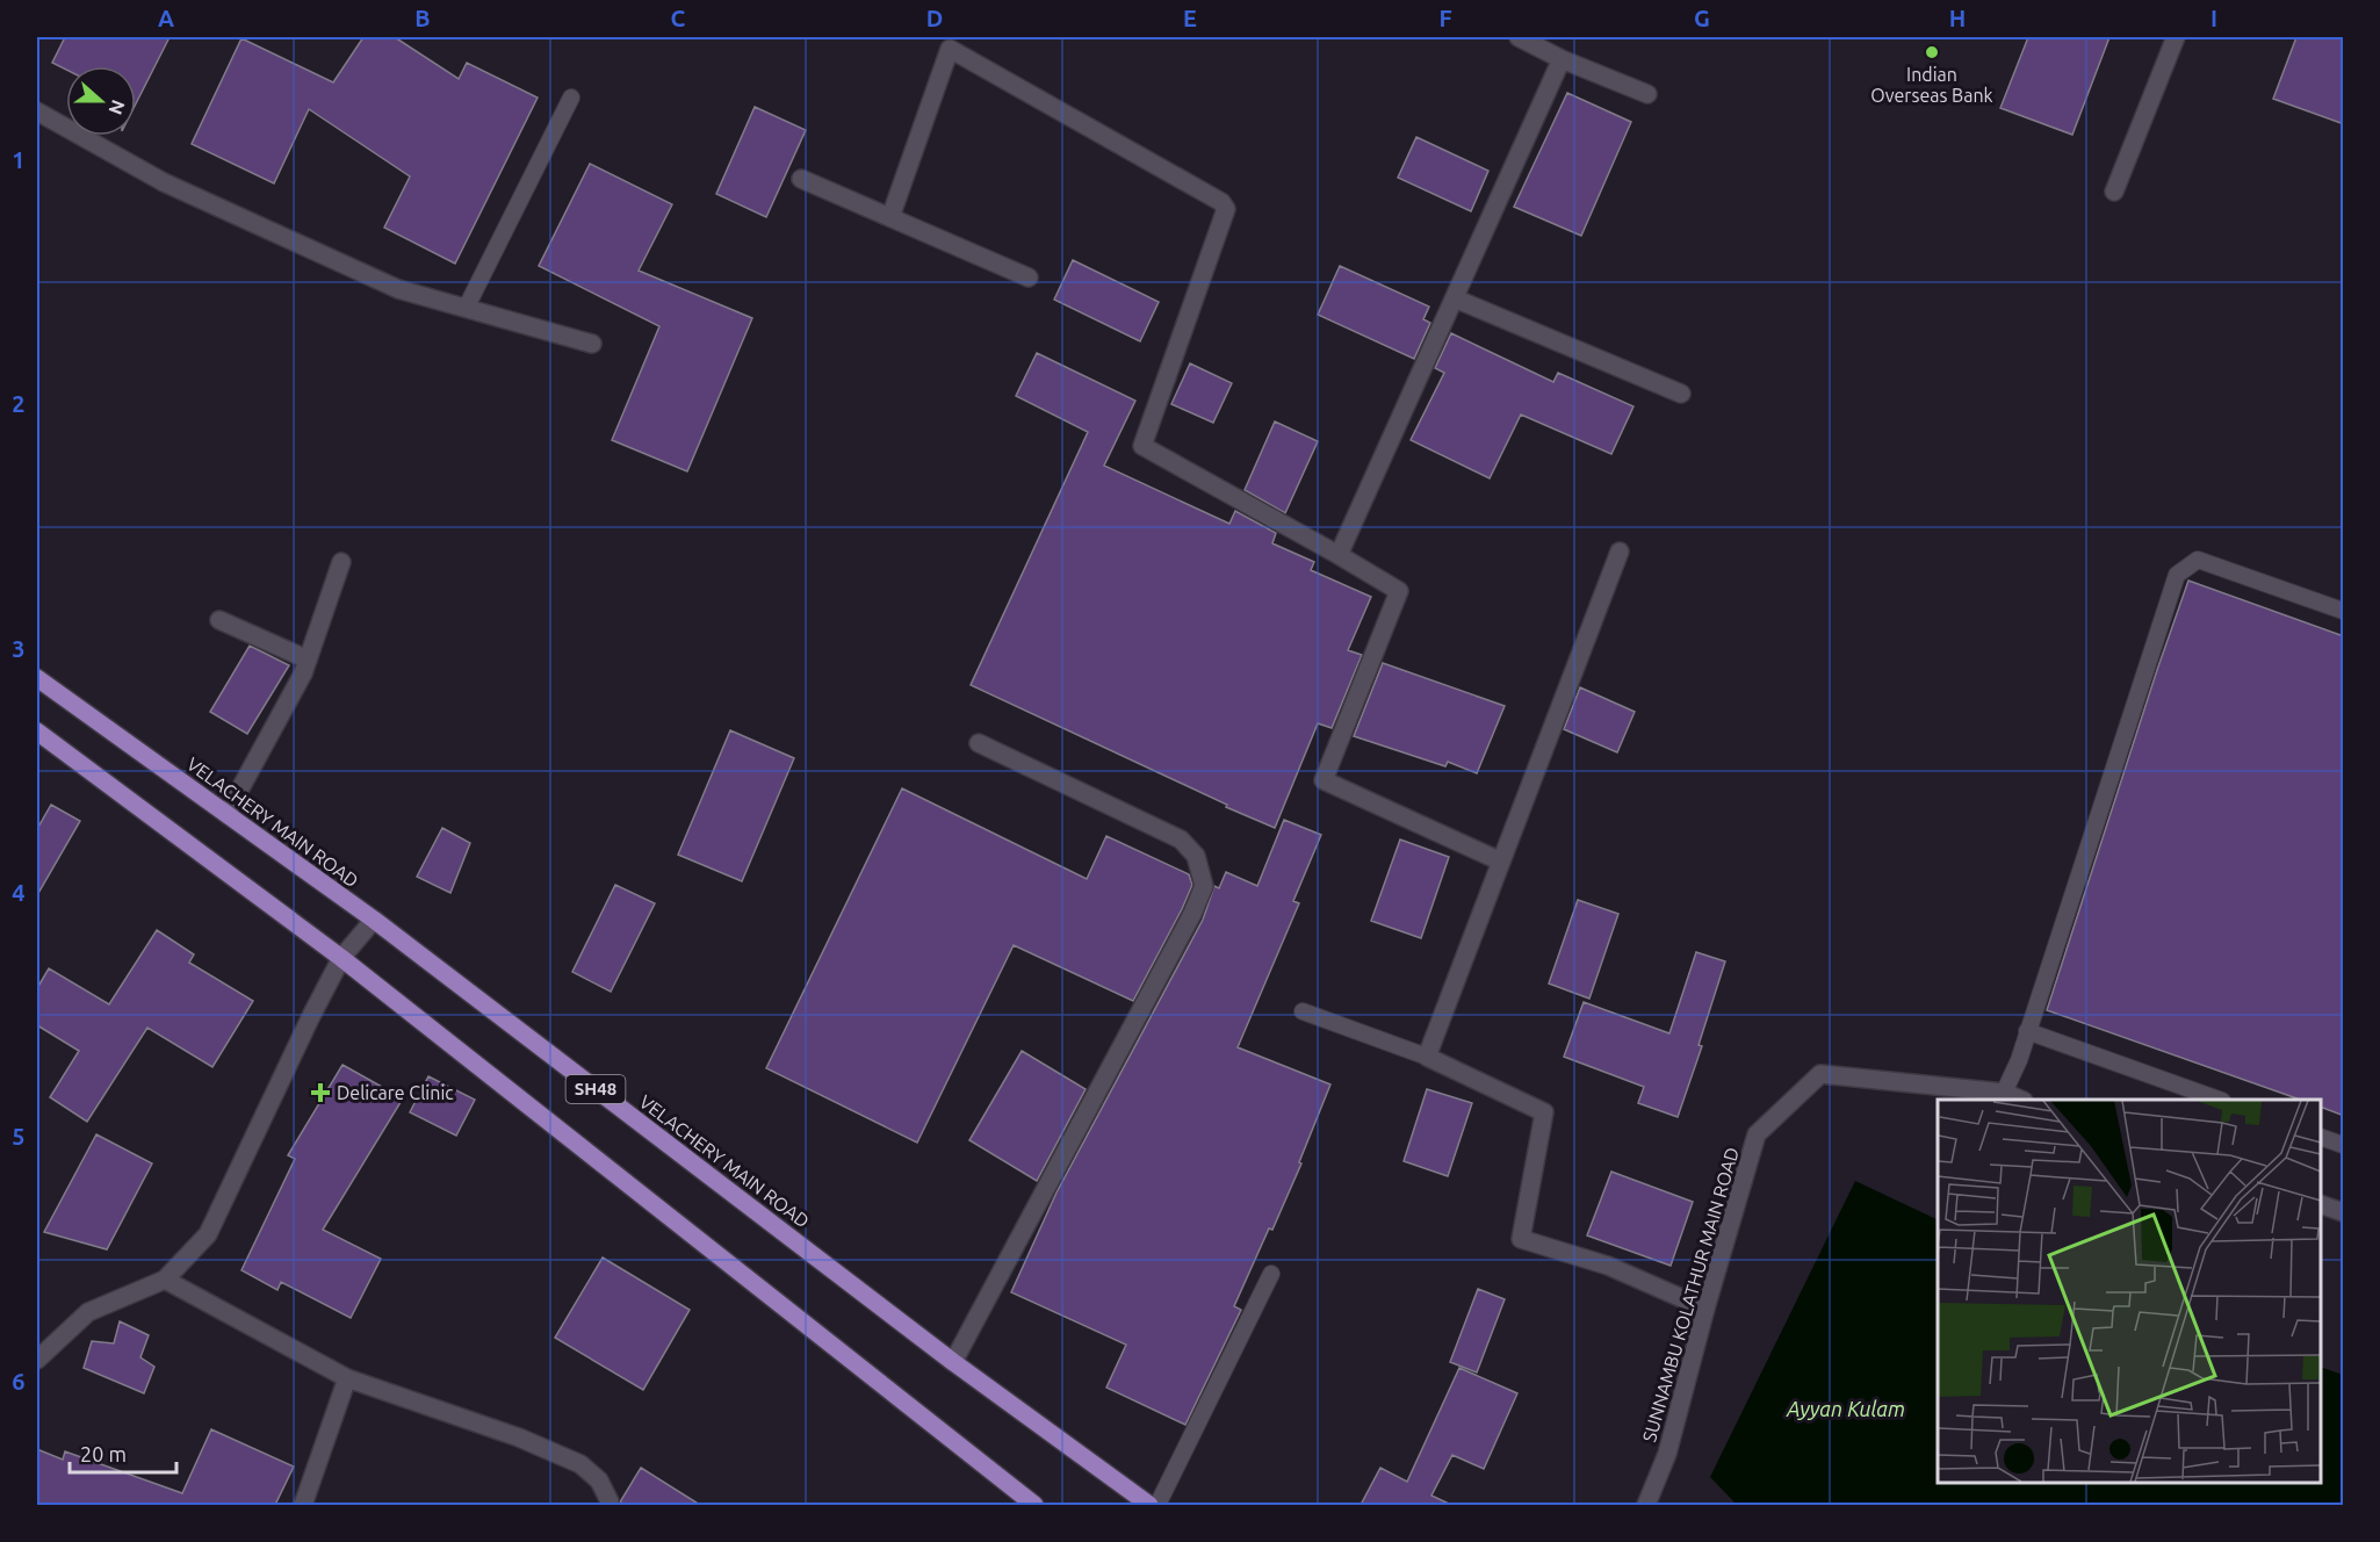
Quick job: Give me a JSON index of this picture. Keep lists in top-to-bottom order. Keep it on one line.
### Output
{"streets":{"main road":["VELACHERY MAIN ROAD","SH48"],"street":["SUNNAMBU KOLATHUR MAIN ROAD"]},"water":["Ayyan Kulam"],"places":{"other":["Indian Overseas Bank"],"health":["Delicare Clinic"]},"scale_bar":"20 m","north":"right","grid":{"columns":["A","B","C","D","E","F","G","H","I"],"rows":["1","2","3","4","5","6"]}}
